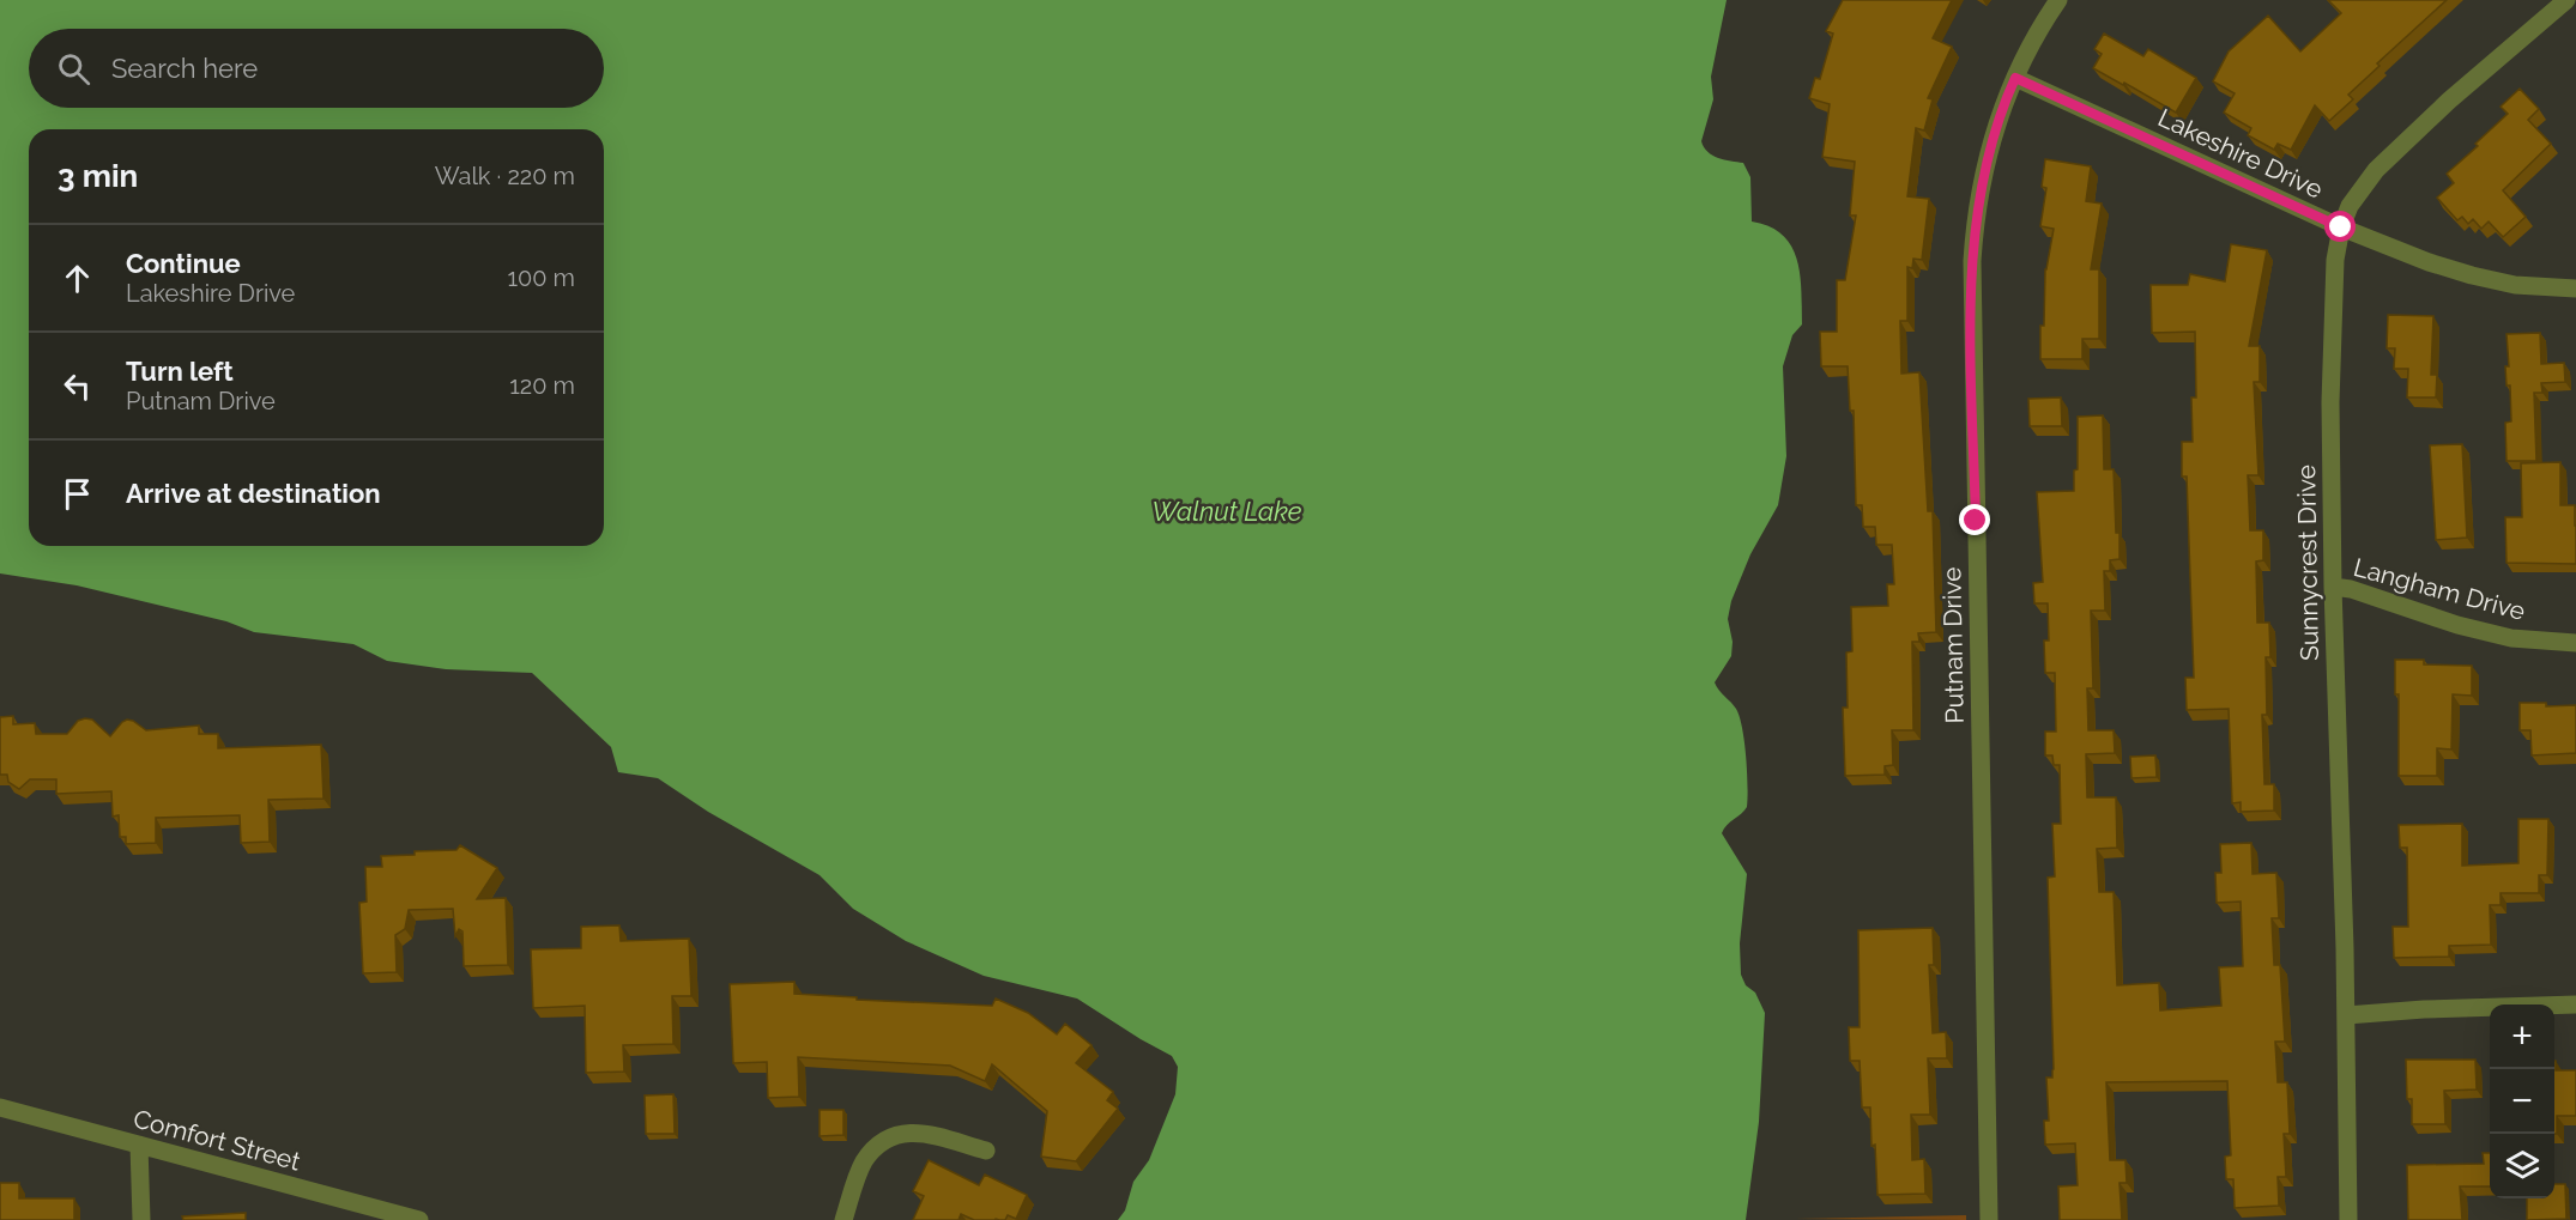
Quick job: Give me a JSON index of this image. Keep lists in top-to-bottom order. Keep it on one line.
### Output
{"streets":{"street":["Lakeshire Drive","Sunnycrest Drive","Langham Drive","Putnam Drive","Comfort Street"]},"crossings":[["Lakeshire Drive","Sunnycrest Drive"],["Lakeshire Drive","Putnam Drive"],["Sunnycrest Drive","Langham Drive"]],"water":["Walnut Lake"],"page":{"search":"Search here","heading":["3 min","Walk · 220 m"],"list":[["Continue","Lakeshire Drive","100 m"],["Turn left","Putnam Drive","120 m"],"Arrive at destination"],"map_buttons":["+","−"]}}
